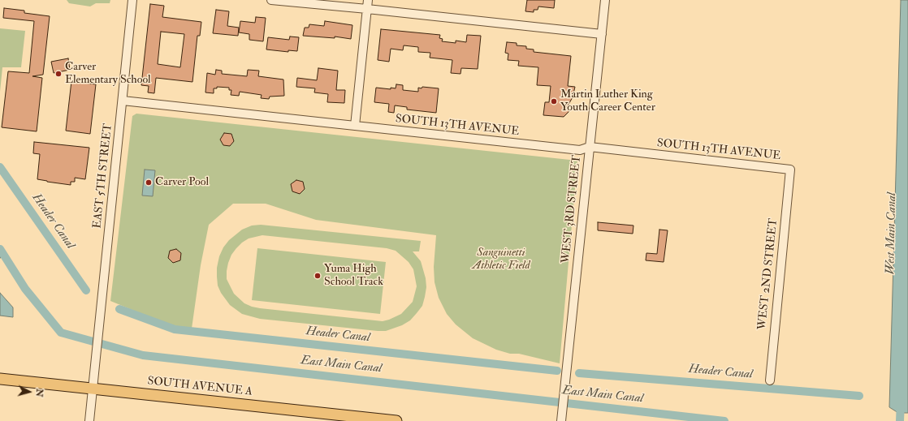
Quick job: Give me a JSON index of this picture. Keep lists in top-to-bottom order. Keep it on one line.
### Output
{"streets":{"main road":["SOUTH AVENUE A"],"street":["SOUTH 13TH AVENUE","EAST 5TH STREET","WEST 3RD STREET","WEST 2ND STREET"]},"crossings":[["SOUTH 13TH AVENUE","EAST 5TH STREET"],["SOUTH 13TH AVENUE","WEST 3RD STREET"],["SOUTH 13TH AVENUE","WEST 2ND STREET"],["EAST 5TH STREET","SOUTH AVENUE A"]],"water":["Header Canal","West Main Canal","East Main Canal"],"parks":["Sanguinetti Athletic Field"],"places":["Carver Elementary School","Martin Luther King Youth Career Center","Carver Pool","Yuma High School Track"],"north":"right"}
